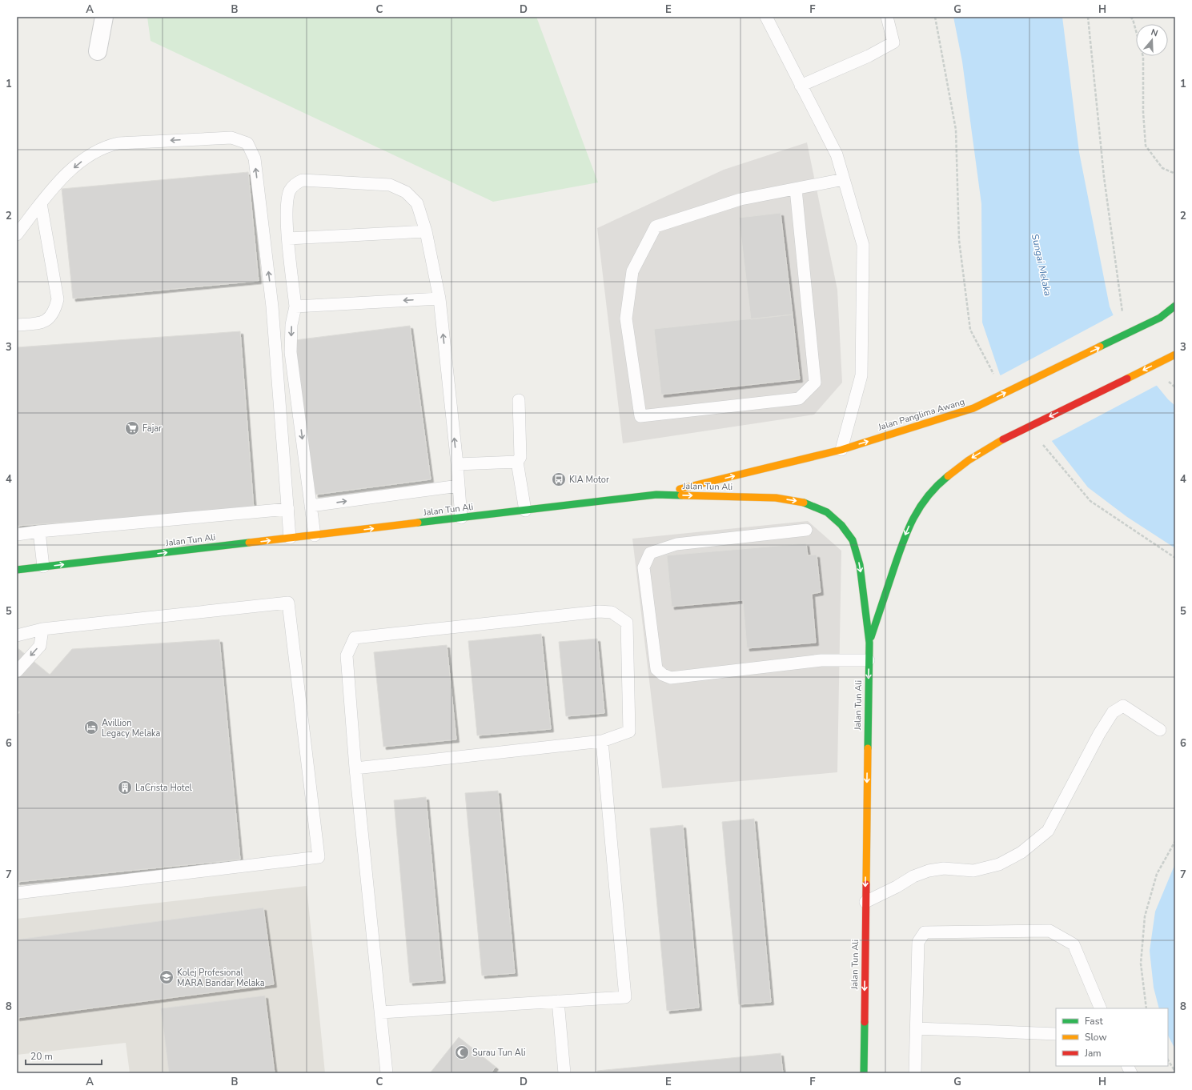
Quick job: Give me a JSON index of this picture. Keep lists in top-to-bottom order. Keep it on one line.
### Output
{"streets":{"main road":["Jalan Panglima Awang","Jalan Tun Ali"]},"crossings":[["Jalan Panglima Awang","Jalan Tun Ali"]],"one_way":["Jalan Panglima Awang"],"water":["Sungai Melaka"],"places":{"supermarket":["Fajar"],"bus stop":["KIA Motor"],"hotel":["Avillion Legacy Melaka"],"building":["LaCrista Hotel"],"school or university":["Kolej Profesional MARA Bandar Melaka"],"mosque":["Surau Tun Ali"]},"legend":["Fast","Slow","Jam"],"scale_bar":"20 m","north":"top","grid":{"columns":["A","B","C","D","E","F","G","H"],"rows":["1","2","3","4","5","6","7","8"]}}
